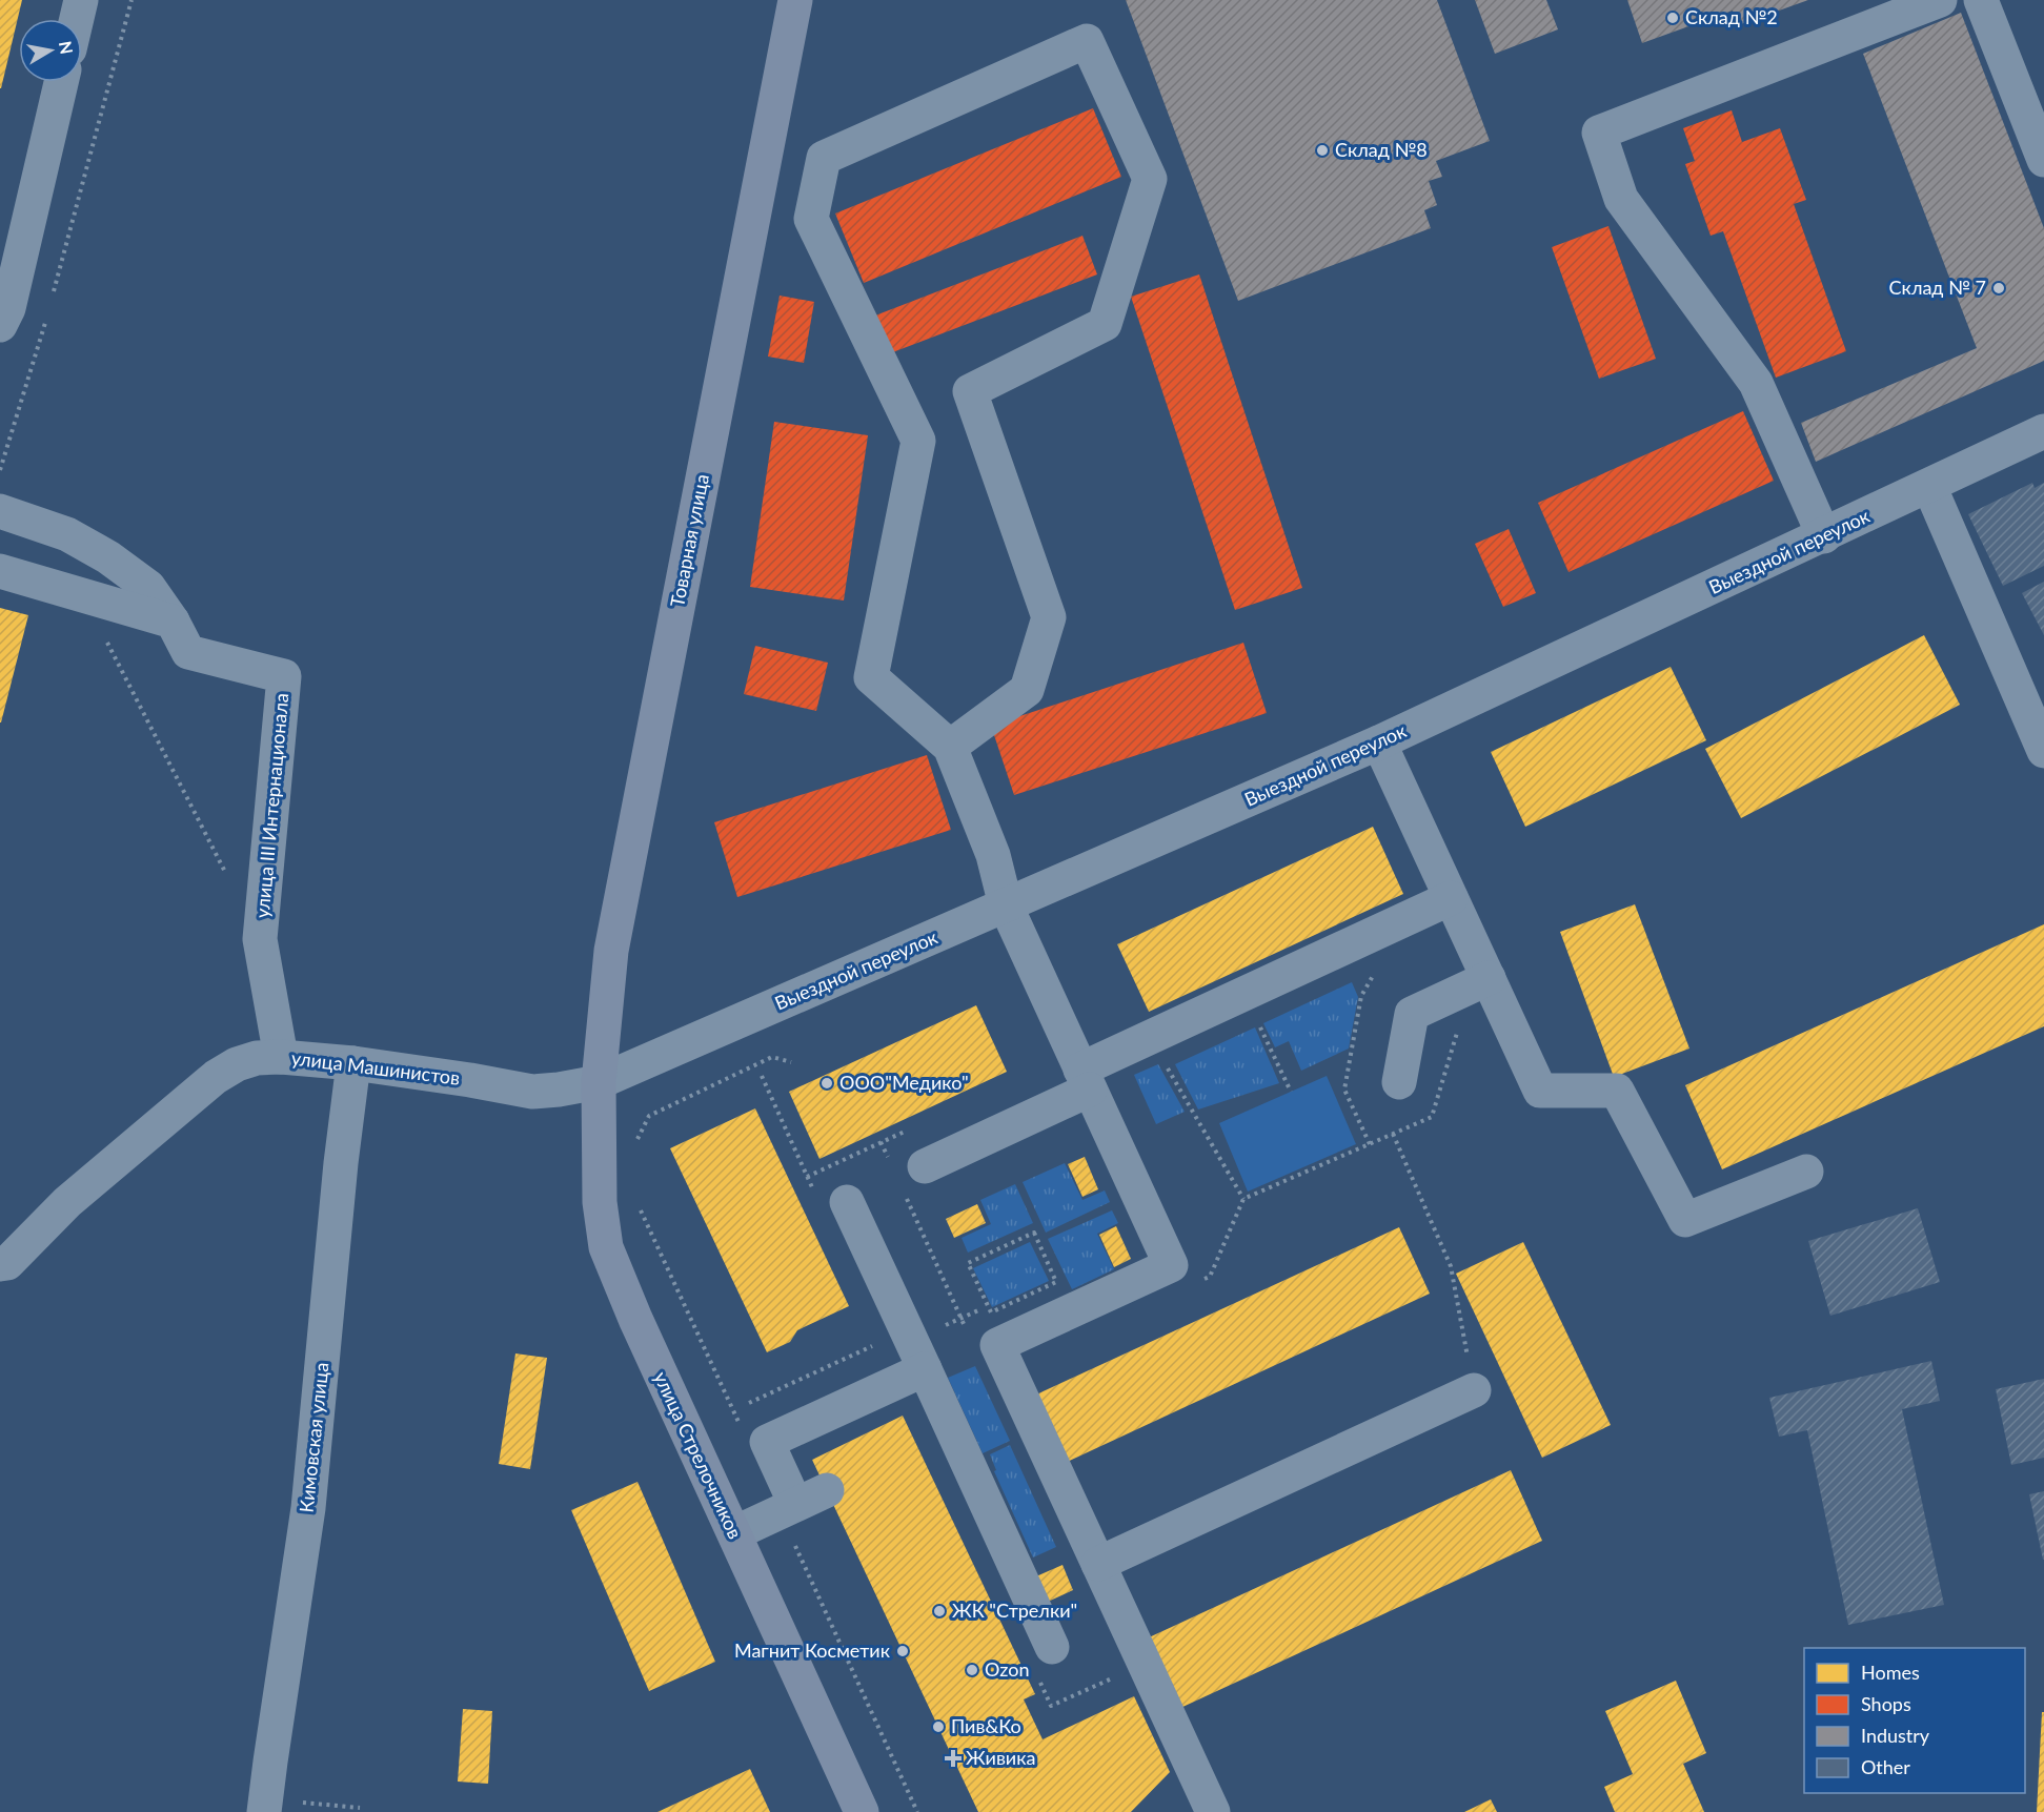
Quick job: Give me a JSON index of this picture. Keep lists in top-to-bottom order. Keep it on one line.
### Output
{"streets":{"main road":["Товарная улица","улица Стрелочников"],"street":["Выездной переулок","улица III Интернационала","улица Машинистов","Кимовская улица"]},"crossings":[["Товарная улица","Выездной переулок"],["Товарная улица","улица Машинистов"],["Товарная улица","улица Стрелочников"],["Выездной переулок","улица Машинистов"],["Выездной переулок","улица Стрелочников"],["улица III Интернационала","улица Машинистов"],["улица Машинистов","Кимовская улица"],["улица Машинистов","улица Стрелочников"]],"places":{"other":["Склад №2","Склад №8","Склад № 7","ООО\"Медико\"","ЖК \"Стрелки\"","Магнит Косметик","Ozon","Пив&Ко"],"health":["Живика"]},"legend":["Homes","Shops","Industry","Other"],"north":"right"}
